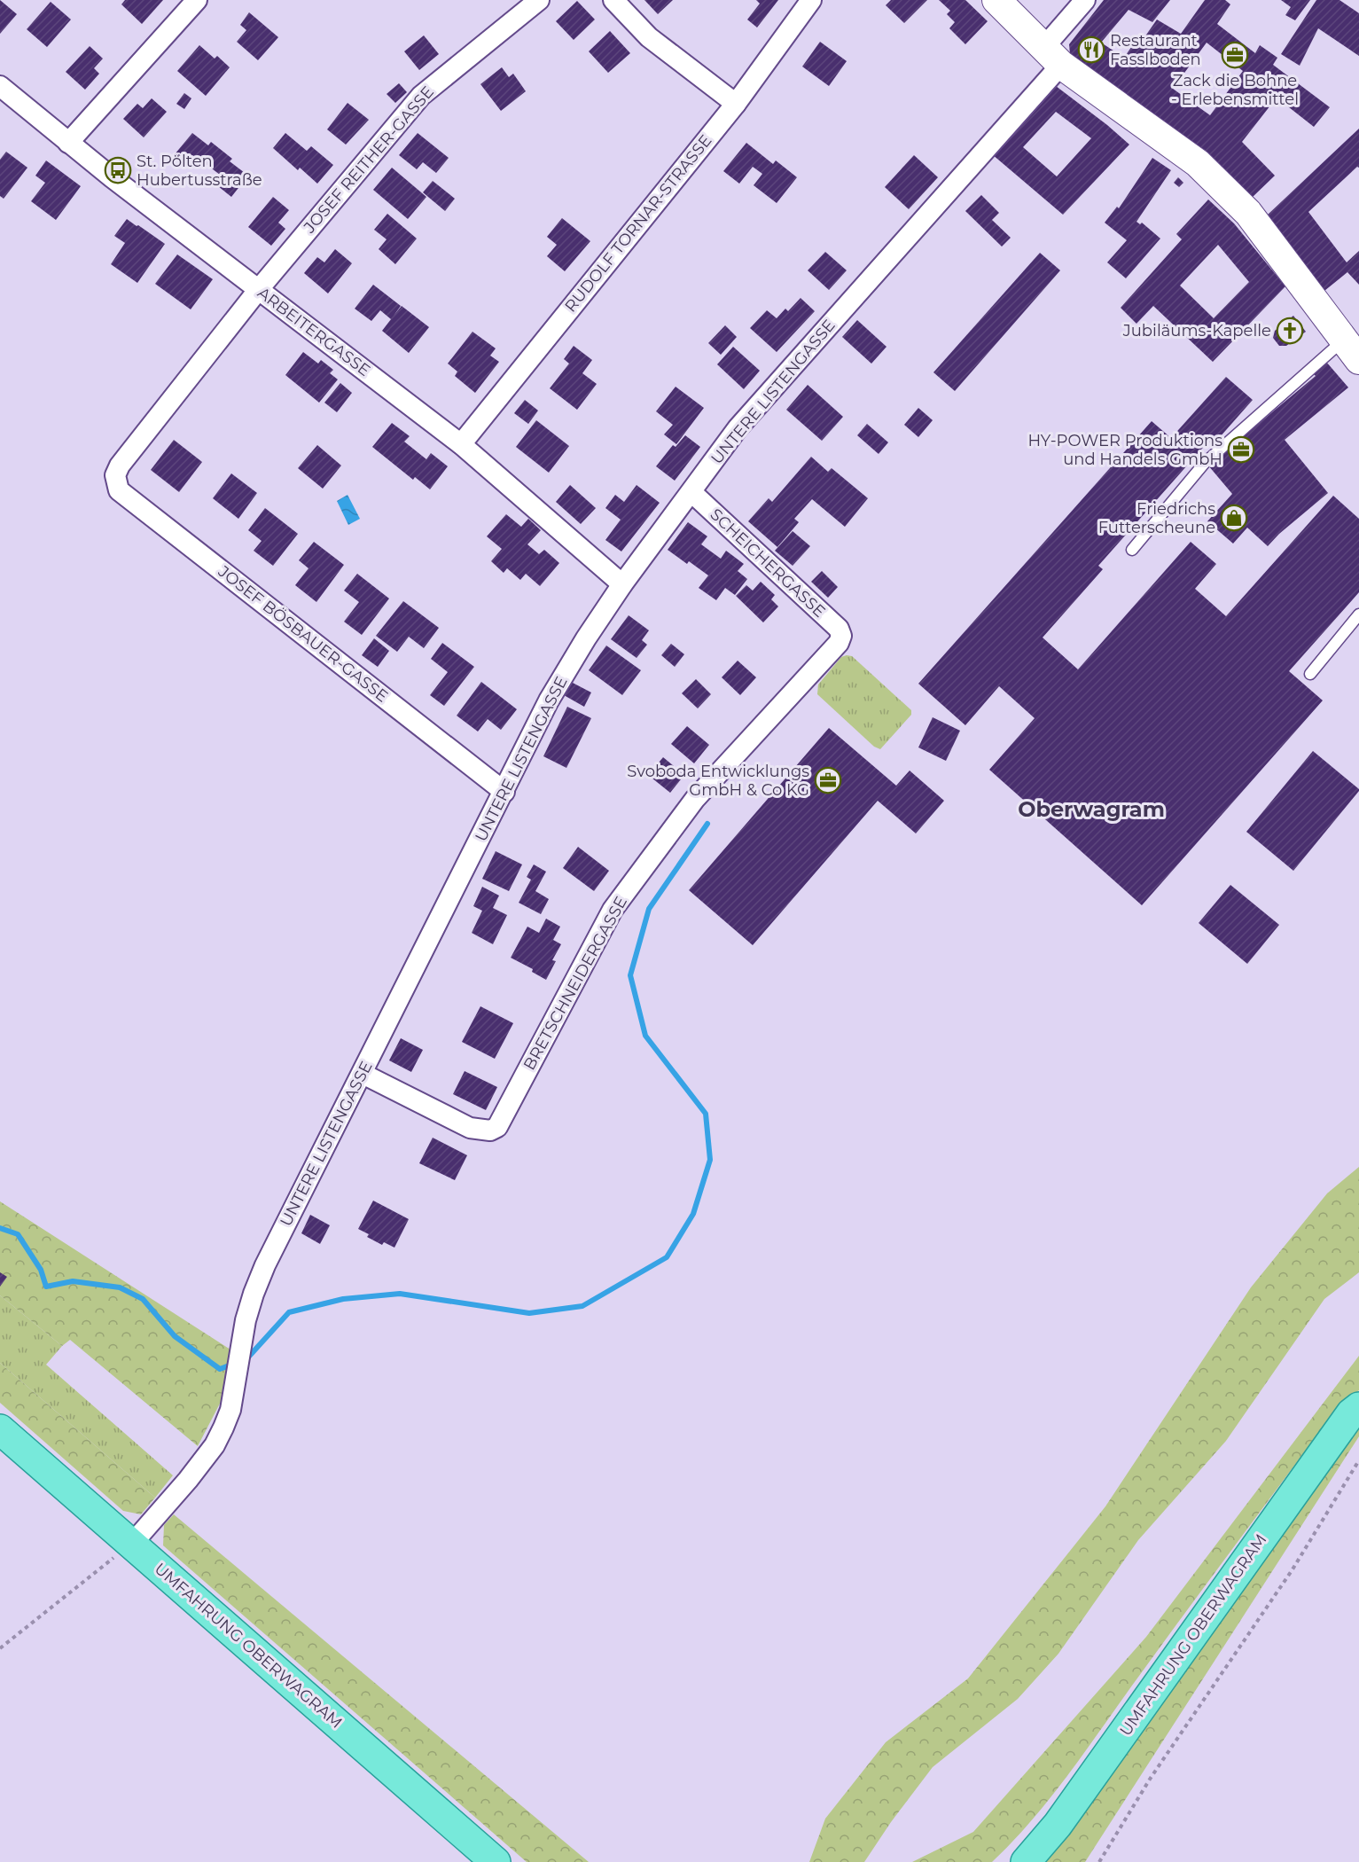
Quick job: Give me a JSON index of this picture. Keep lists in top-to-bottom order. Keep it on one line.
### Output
{"streets":{"main road":["UMFAHRUNG OBERWAGRAM"],"street":["JOSEF REITHER-GASSE","RUDOLF TORNAR-STRASSE","ARBEITERGASSE","UNTERE LISTENGASSE","SCHEICHERGASSE","JOSEF BÖSBAUER-GASSE","BRETSCHNEIDERGASSE"]},"crossings":[["JOSEF REITHER-GASSE","ARBEITERGASSE"],["JOSEF REITHER-GASSE","JOSEF BÖSBAUER-GASSE"],["RUDOLF TORNAR-STRASSE","ARBEITERGASSE"],["ARBEITERGASSE","UNTERE LISTENGASSE"],["UNTERE LISTENGASSE","SCHEICHERGASSE"],["UNTERE LISTENGASSE","JOSEF BÖSBAUER-GASSE"],["UNTERE LISTENGASSE","BRETSCHNEIDERGASSE"],["UNTERE LISTENGASSE","UMFAHRUNG OBERWAGRAM"],["SCHEICHERGASSE","BRETSCHNEIDERGASSE"]],"districts":["Oberwagram"],"places":{"restaurant":["Restaurant Fasslboden"],"office":["Zack die Bohne - Erlebensmittel","HY-POWER Produktions und Handels GmbH","Svoboda Entwicklungs GmbH & Co KG"],"bus stop":["St. Pölten Hubertusstraße"],"church":["Jubiläums-Kapelle"],"shop":["Friedrichs Futterscheune"]}}
